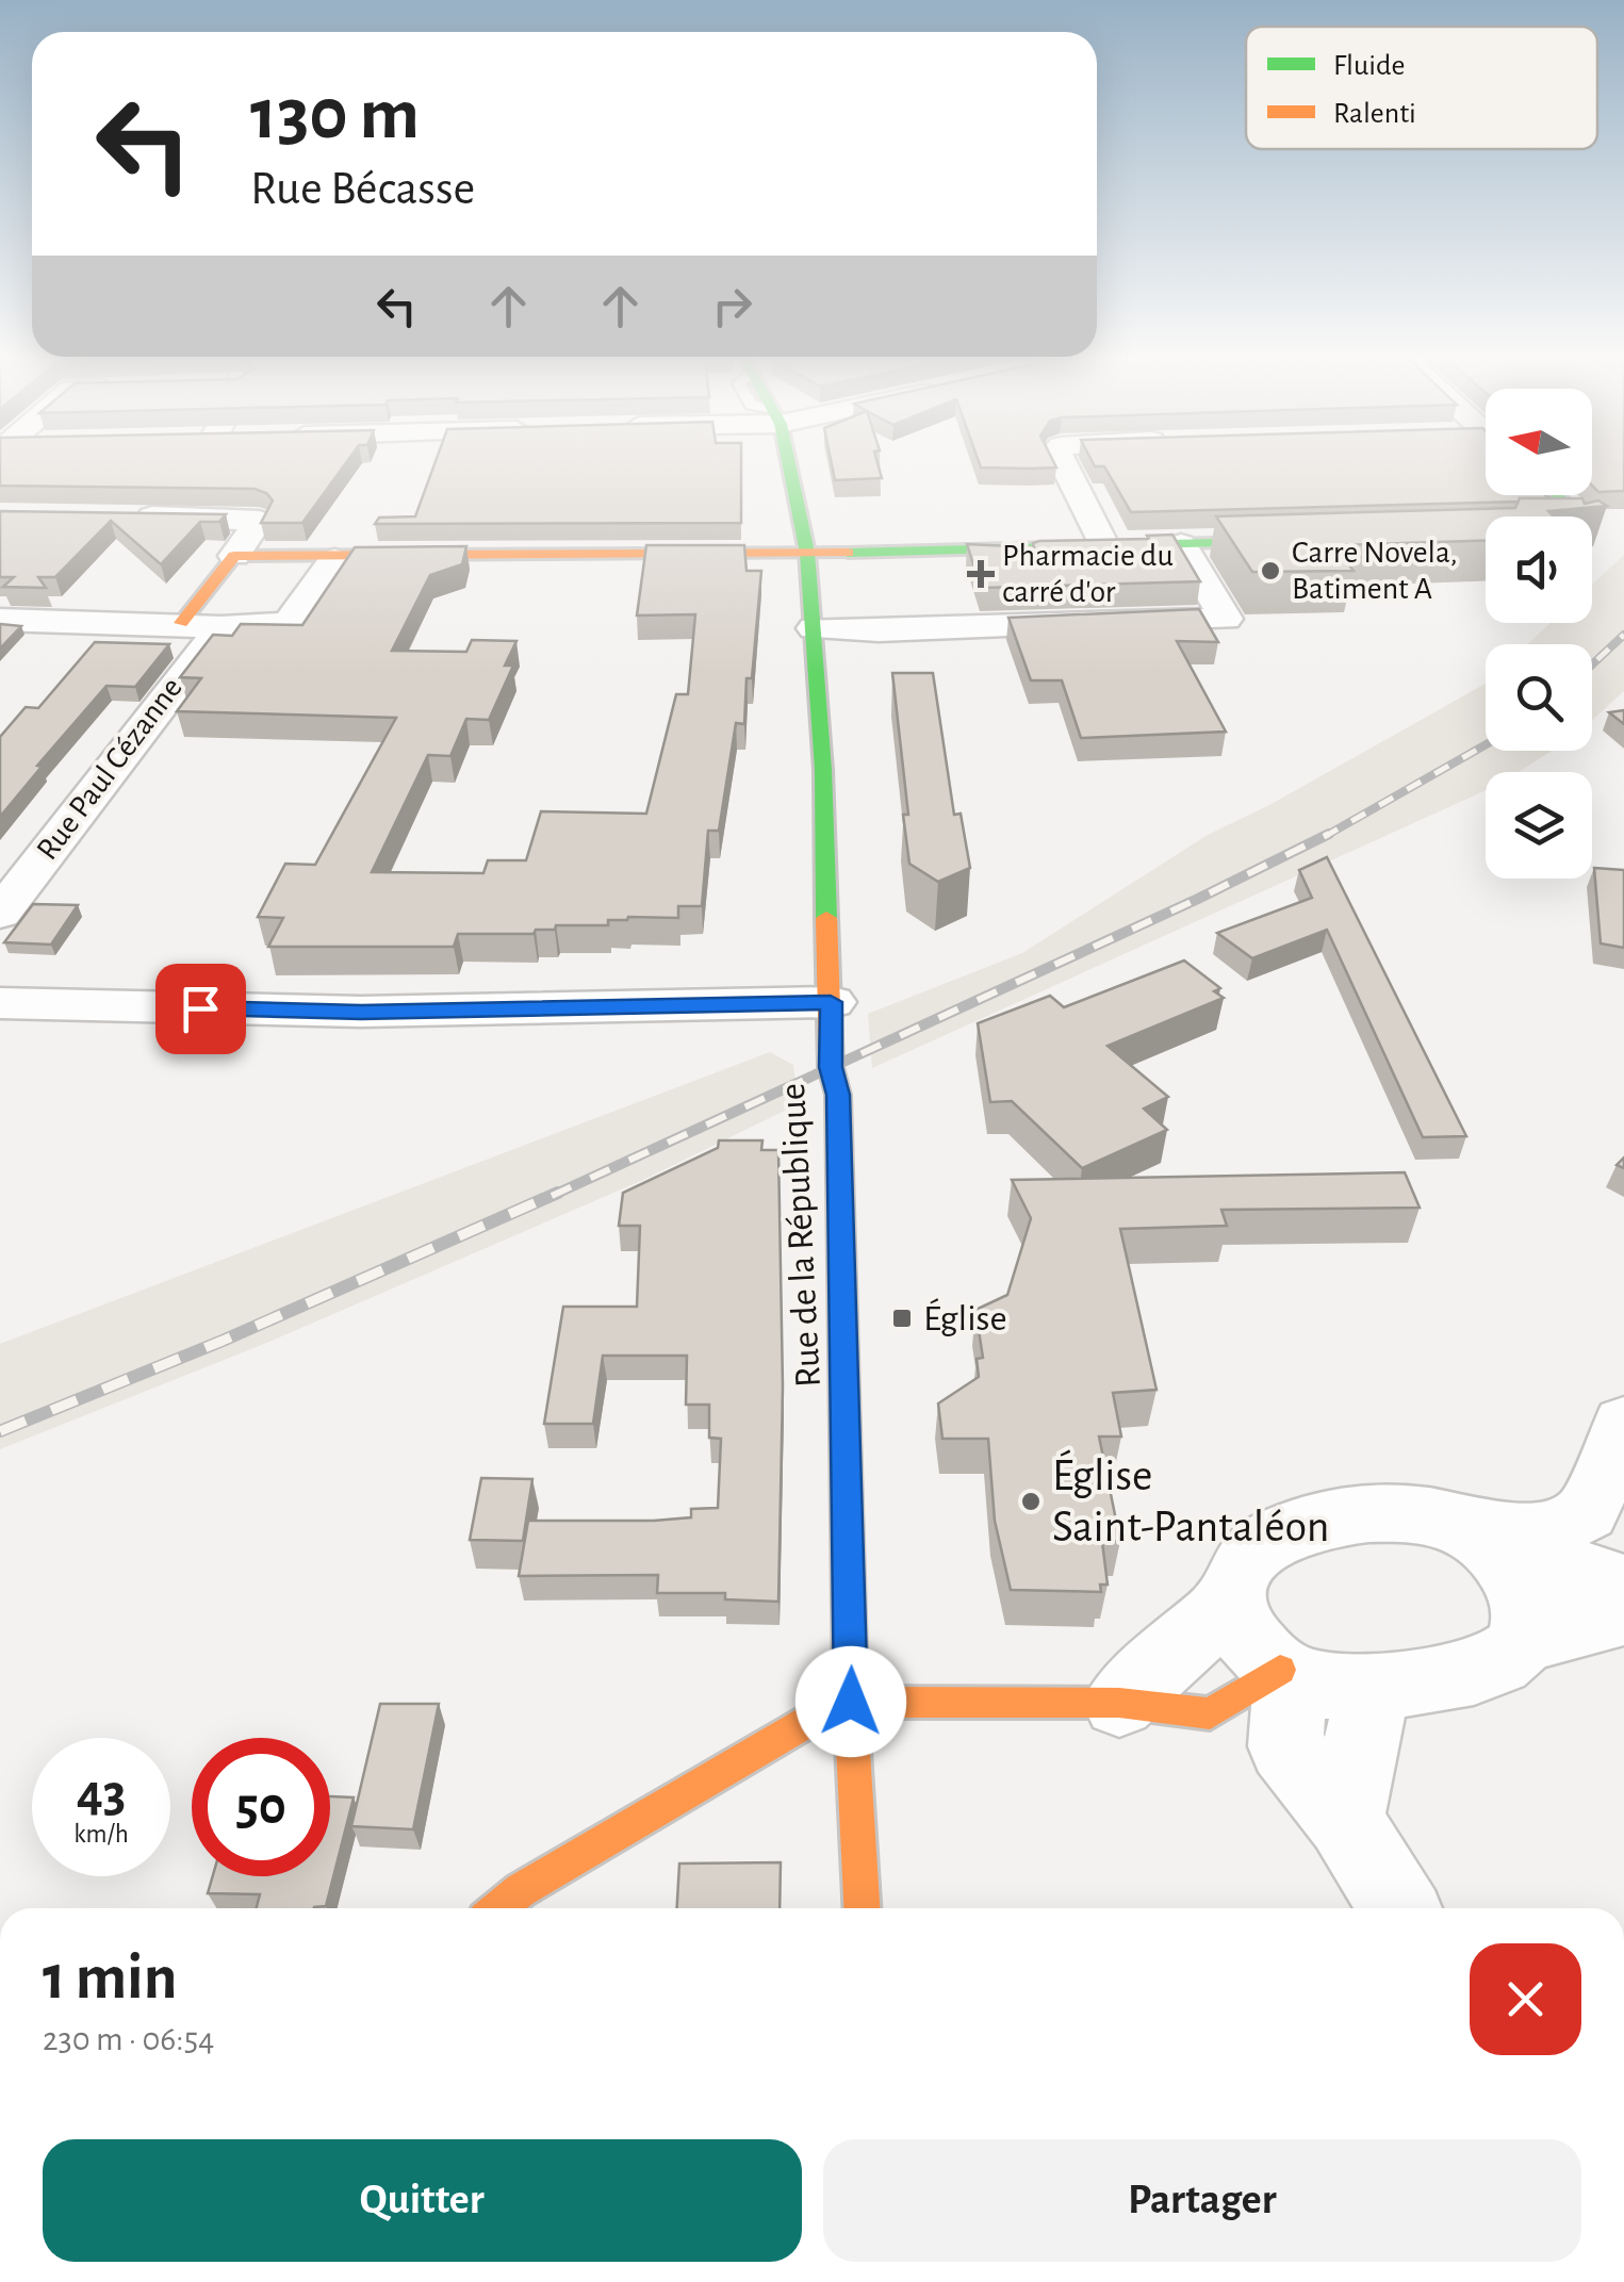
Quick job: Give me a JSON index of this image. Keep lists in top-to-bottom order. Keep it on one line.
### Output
{"streets":{"main road":["Rue de la République"],"street":["Rue Paul Cézanne"]},"places":{"other":["Carre Novela, Batiment A","Église Saint-Pantaléon"],"health":["Pharmacie du carré d'or"],"transit":["Église"]},"legend":["Fluide","Ralenti"],"north":"left","page":{"turn":["130 m","Rue Bécasse"],"speed":"43 km/h","limit":"50","heading":["1 min","230 m · 06:54"],"buttons":["Quitter","Partager"]}}
